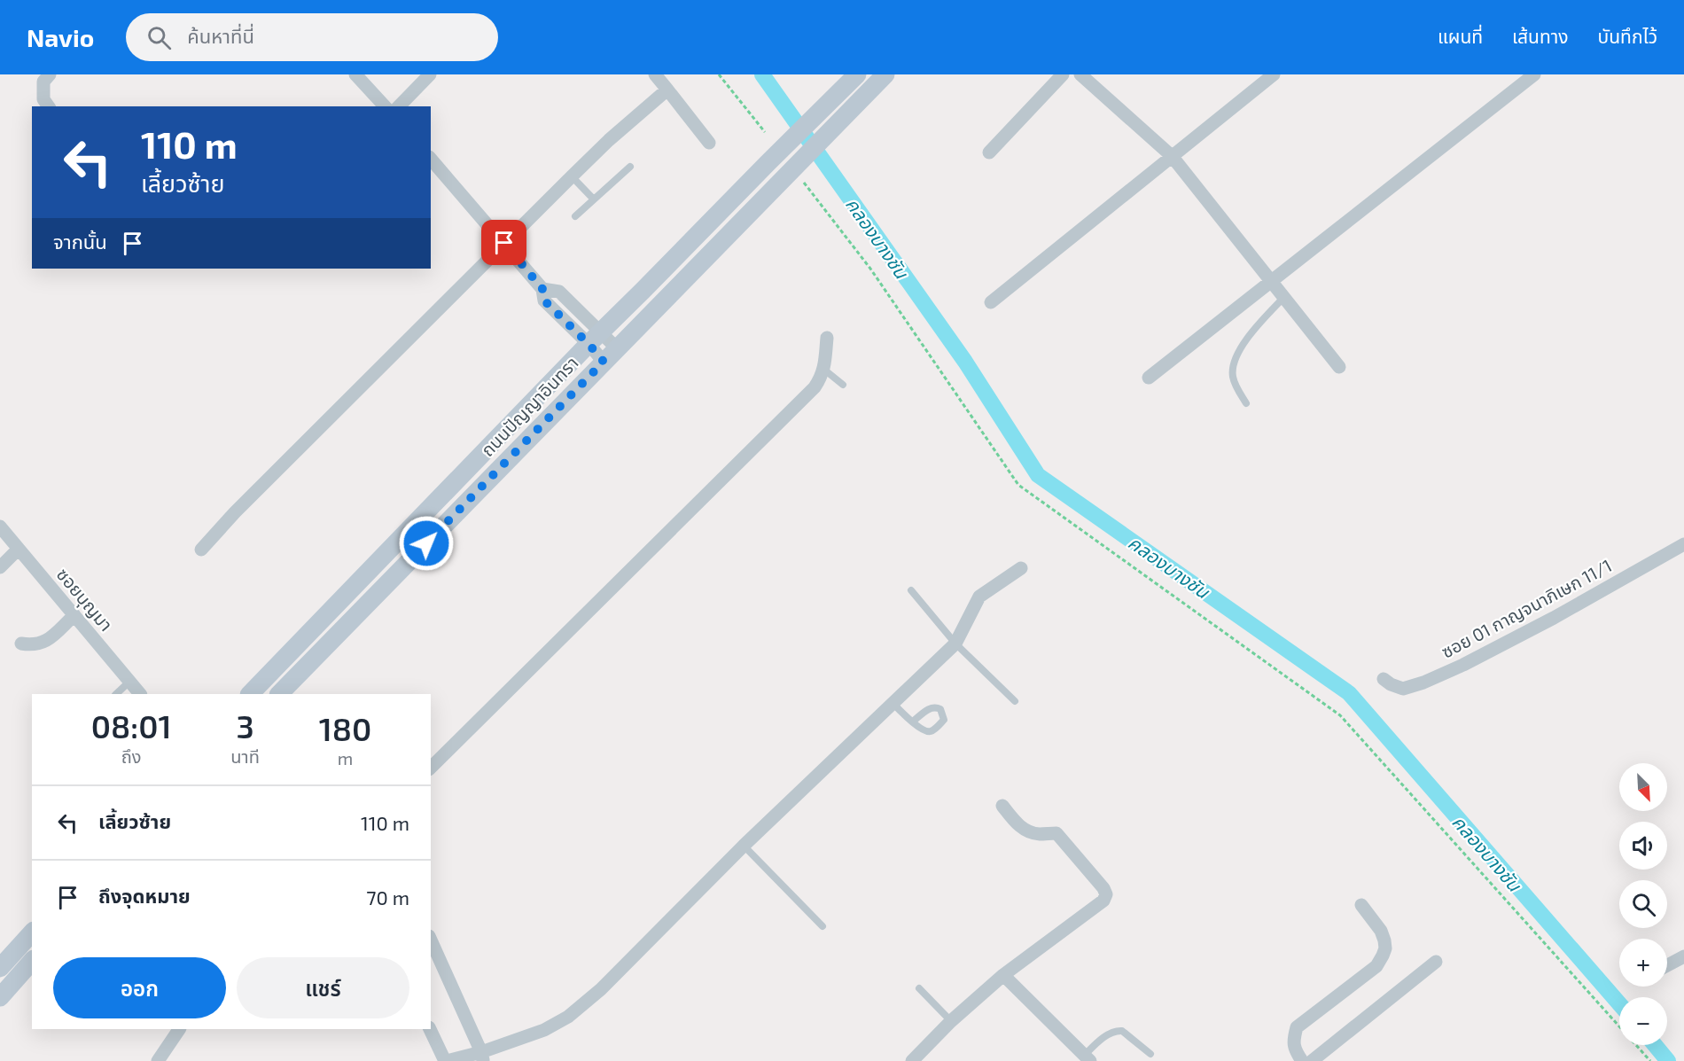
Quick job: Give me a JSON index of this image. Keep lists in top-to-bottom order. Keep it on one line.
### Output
{"streets":{"main road":["ถนนปัญญาอินทรา"],"street":["ซอยบุญมา","ซอย 01 กาญจนาภิเษก 11/1"]},"water":["คลองบางชัน"],"north":"bottom right","page":{"header":"Navio","search":"ค้นหาที่นี่","nav":["แผนที่","เส้นทาง","บันทึกไว้"],"turn":["110 m","เลี้ยวซ้าย"],"then":"จากนั้น","eta":["08:01","ถึง","3","นาที","180","m"],"map_buttons":["+","−"],"list":[{"name":"เลี้ยวซ้าย","value":"110 m"},{"name":"ถึงจุดหมาย","value":"70 m"}],"buttons":["ออก","แชร์"]}}
